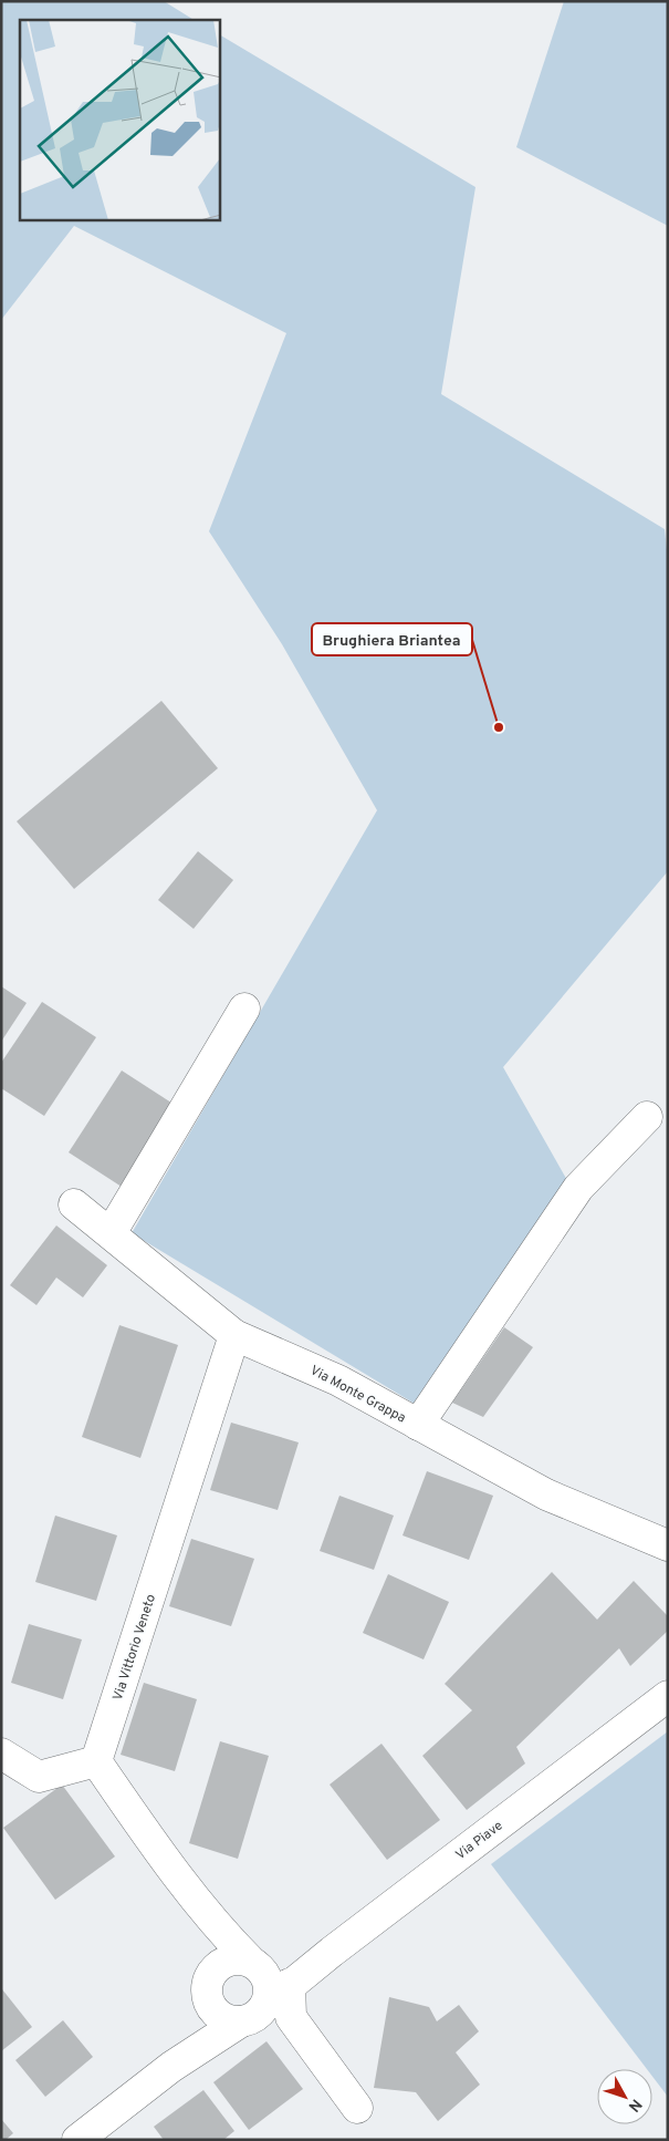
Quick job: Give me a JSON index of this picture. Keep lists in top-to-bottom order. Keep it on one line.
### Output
{"streets":{"street":["Via Monte Grappa","Via Vittorio Veneto","Via Piave"]},"crossings":[["Via Monte Grappa","Via Vittorio Veneto"]],"places":["Brughiera Briantea"],"north":"bottom right"}
